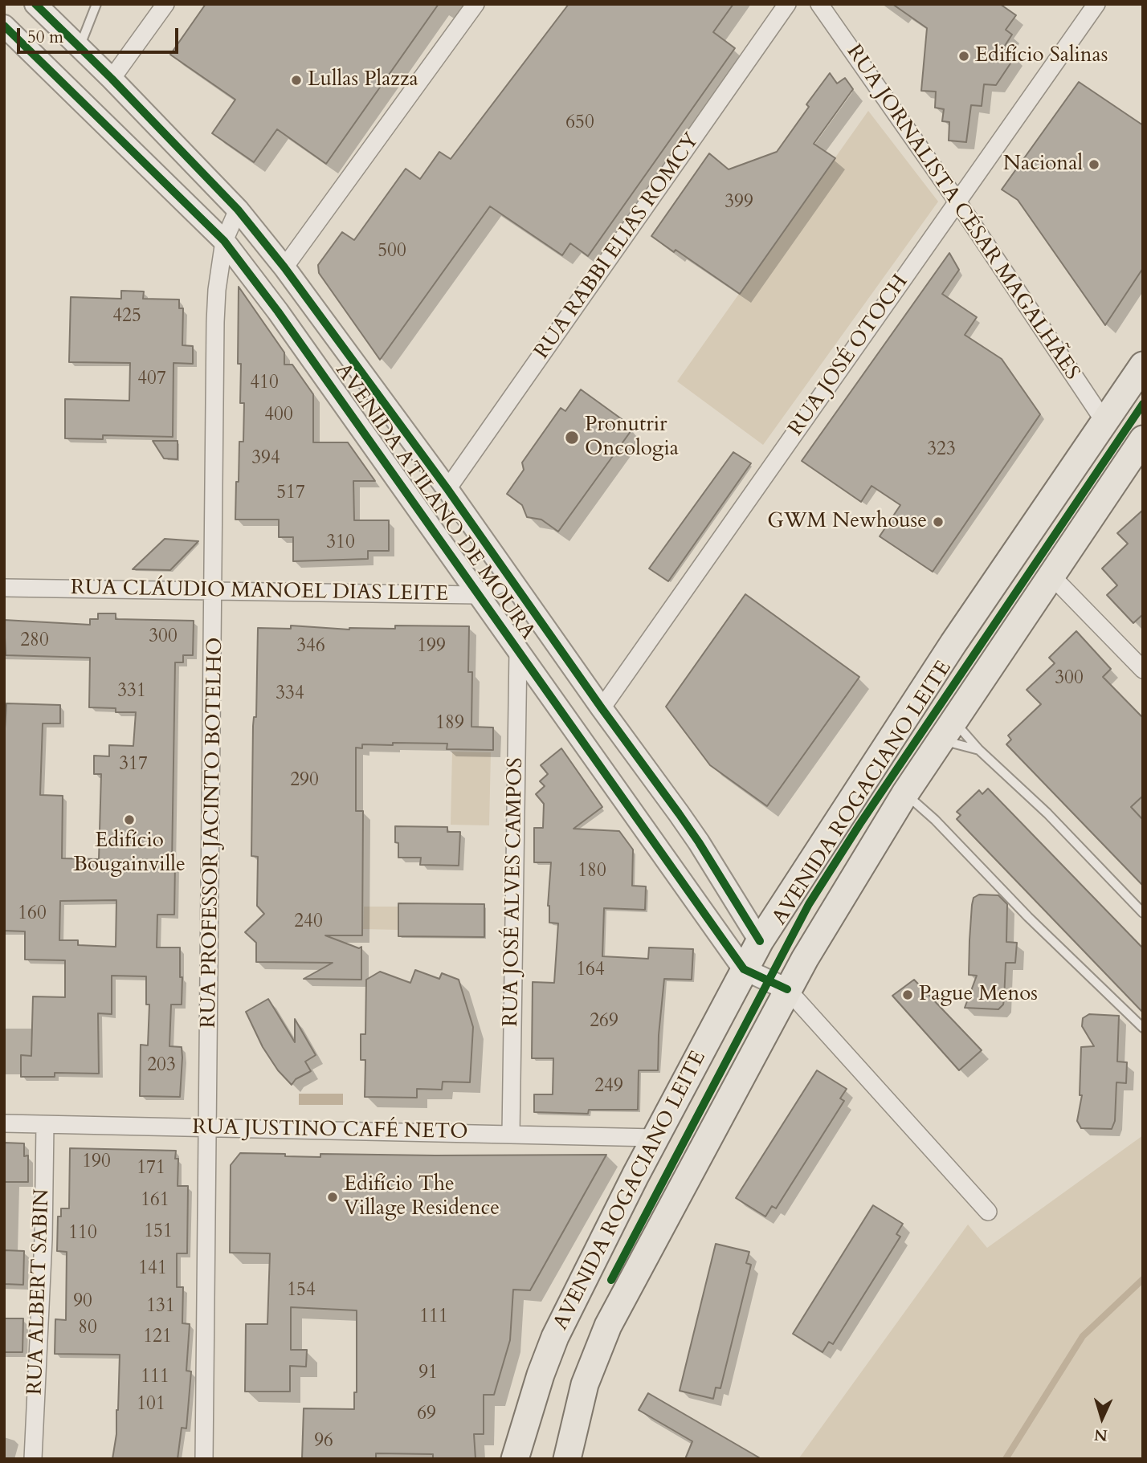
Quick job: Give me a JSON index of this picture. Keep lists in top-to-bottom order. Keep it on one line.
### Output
{"streets":{"main road":["AVENIDA ROGACIANO LEITE"],"street":["RUA JORNALISTA CÉSAR MAGALHÃES","RUA RABBI ELIAS ROMCY","RUA JOSÉ OTOCH","AVENIDA ATILANO DE MOURA","RUA CLÁUDIO MANOEL DIAS LEITE","RUA PROFESSOR JACINTO BOTELHO","RUA JOSÉ ALVES CAMPOS","RUA JUSTINO CAFÉ NETO","RUA ALBERT SABIN"]},"crossings":[["RUA JORNALISTA CÉSAR MAGALHÃES","RUA JOSÉ OTOCH"],["RUA JORNALISTA CÉSAR MAGALHÃES","AVENIDA ROGACIANO LEITE"],["RUA RABBI ELIAS ROMCY","AVENIDA ATILANO DE MOURA"],["RUA JOSÉ OTOCH","AVENIDA ATILANO DE MOURA"],["AVENIDA ATILANO DE MOURA","RUA CLÁUDIO MANOEL DIAS LEITE"],["AVENIDA ATILANO DE MOURA","AVENIDA ROGACIANO LEITE"],["AVENIDA ATILANO DE MOURA","RUA PROFESSOR JACINTO BOTELHO"],["AVENIDA ATILANO DE MOURA","RUA JOSÉ ALVES CAMPOS"],["RUA CLÁUDIO MANOEL DIAS LEITE","RUA PROFESSOR JACINTO BOTELHO"],["AVENIDA ROGACIANO LEITE","RUA JUSTINO CAFÉ NETO"],["RUA PROFESSOR JACINTO BOTELHO","RUA JUSTINO CAFÉ NETO"],["RUA JOSÉ ALVES CAMPOS","RUA JUSTINO CAFÉ NETO"],["RUA JUSTINO CAFÉ NETO","RUA ALBERT SABIN"]],"places":["Edifício Salinas","Lullas Plazza","Nacional","Pronutrir Oncologia","GWM Newhouse","Edifício Bougainville","Pague Menos","Edifício The Village Residence"],"house_numbers":["650","399","500","425","407","410","400","323","394","517","310","300","280","346","199","300","331","334","189","317","290","180","160","240","164","269","203","249","190","171","161","151","110","141","154","90","131","111","80","121","91","111","101","69","96"],"scale_bar":"50 m","north":"bottom"}
